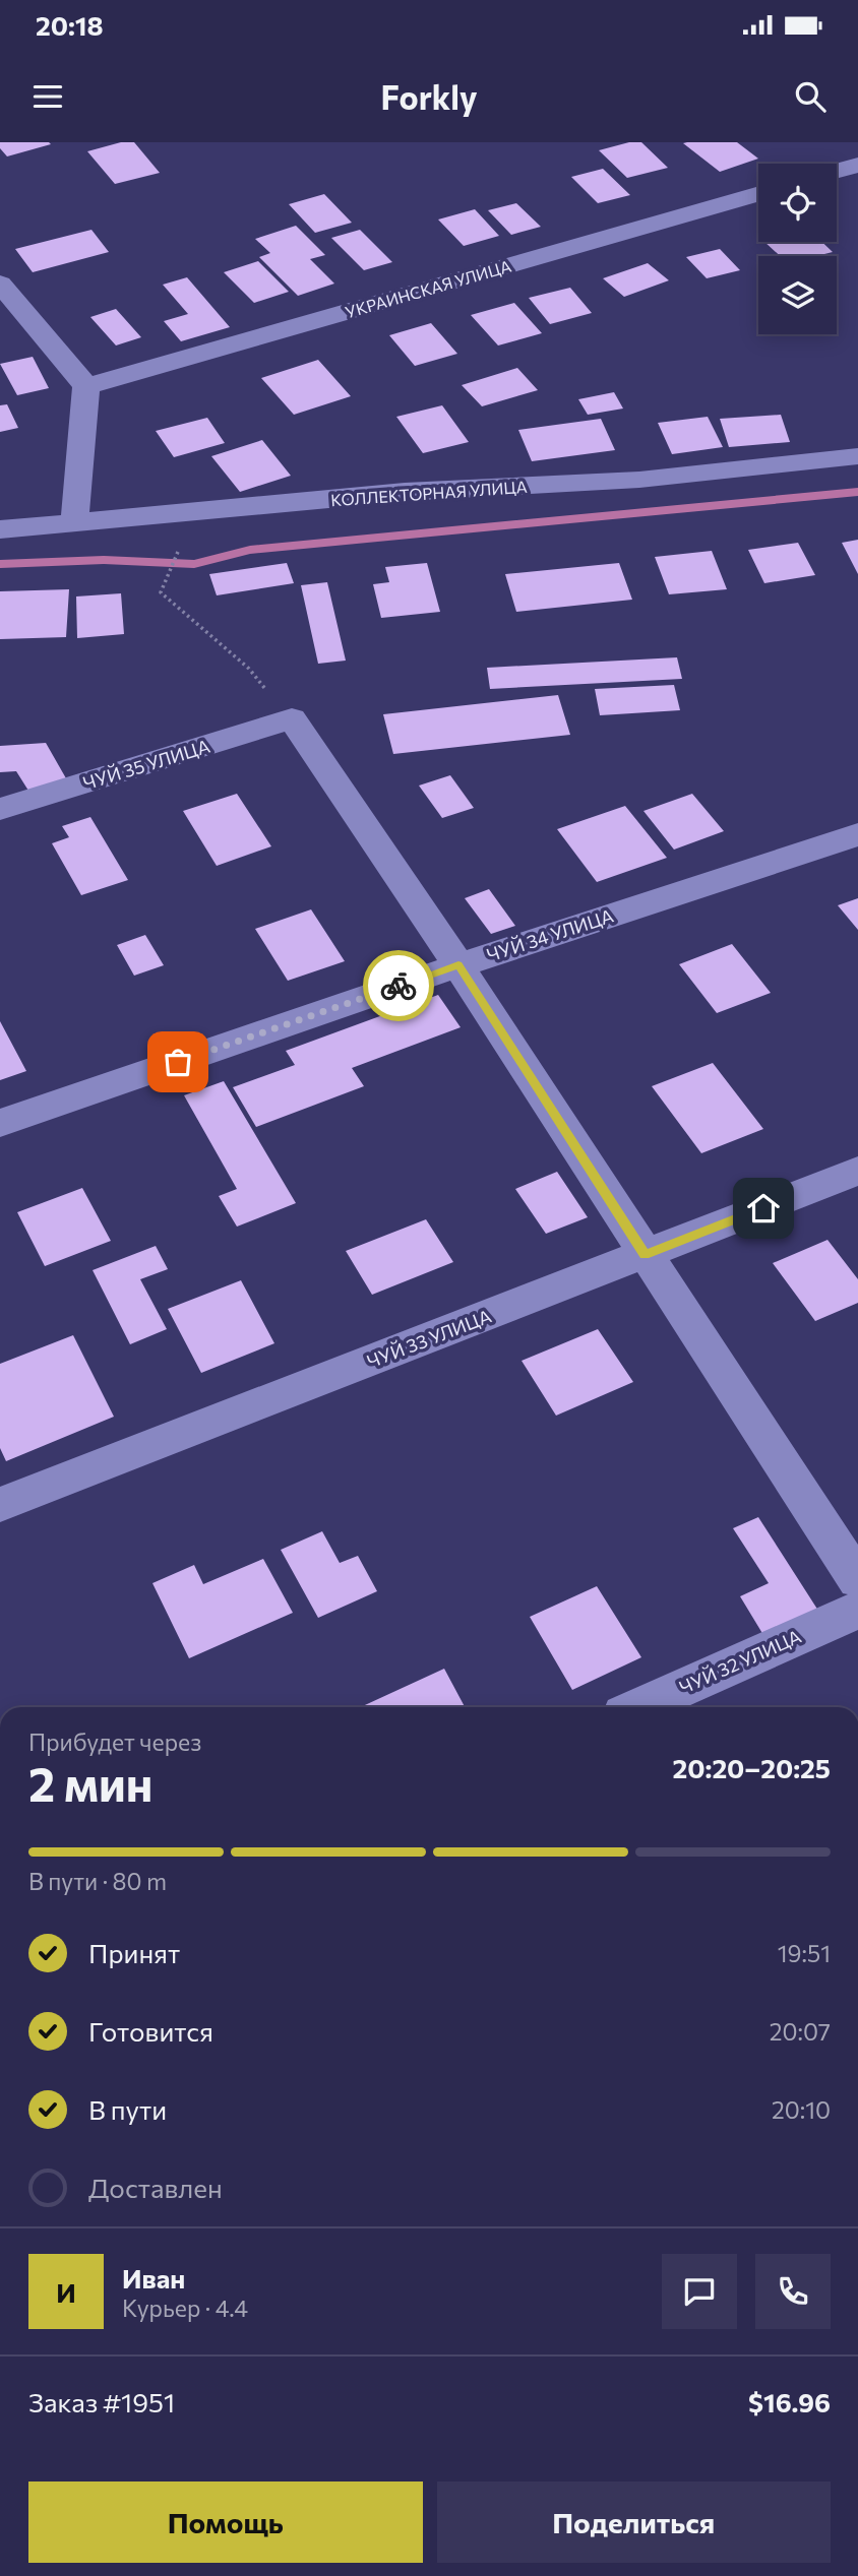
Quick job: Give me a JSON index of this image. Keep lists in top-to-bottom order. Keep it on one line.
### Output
{"streets":{"street":["УКРАИНСКАЯ УЛИЦА","КОЛЛЕКТОРНАЯ УЛИЦА","ЧУЙ 35 УЛИЦА","ЧУЙ 34 УЛИЦА","ЧУЙ 33 УЛИЦА","ЧУЙ 32 УЛИЦА"]},"page":{"status":"20:18","header":"Forkly","heading":["2 мин","Прибудет через","20:20–20:25"],"panel":["Иван","Курьер · 4.4","Заказ #1951","$16.96"],"bar":"В пути · 80 m","list":[["Принят","19:51"],["Готовится","20:07"],["В пути","20:10"],"Доставлен"],"round":"И","buttons":["Помощь","Поделиться"]}}
